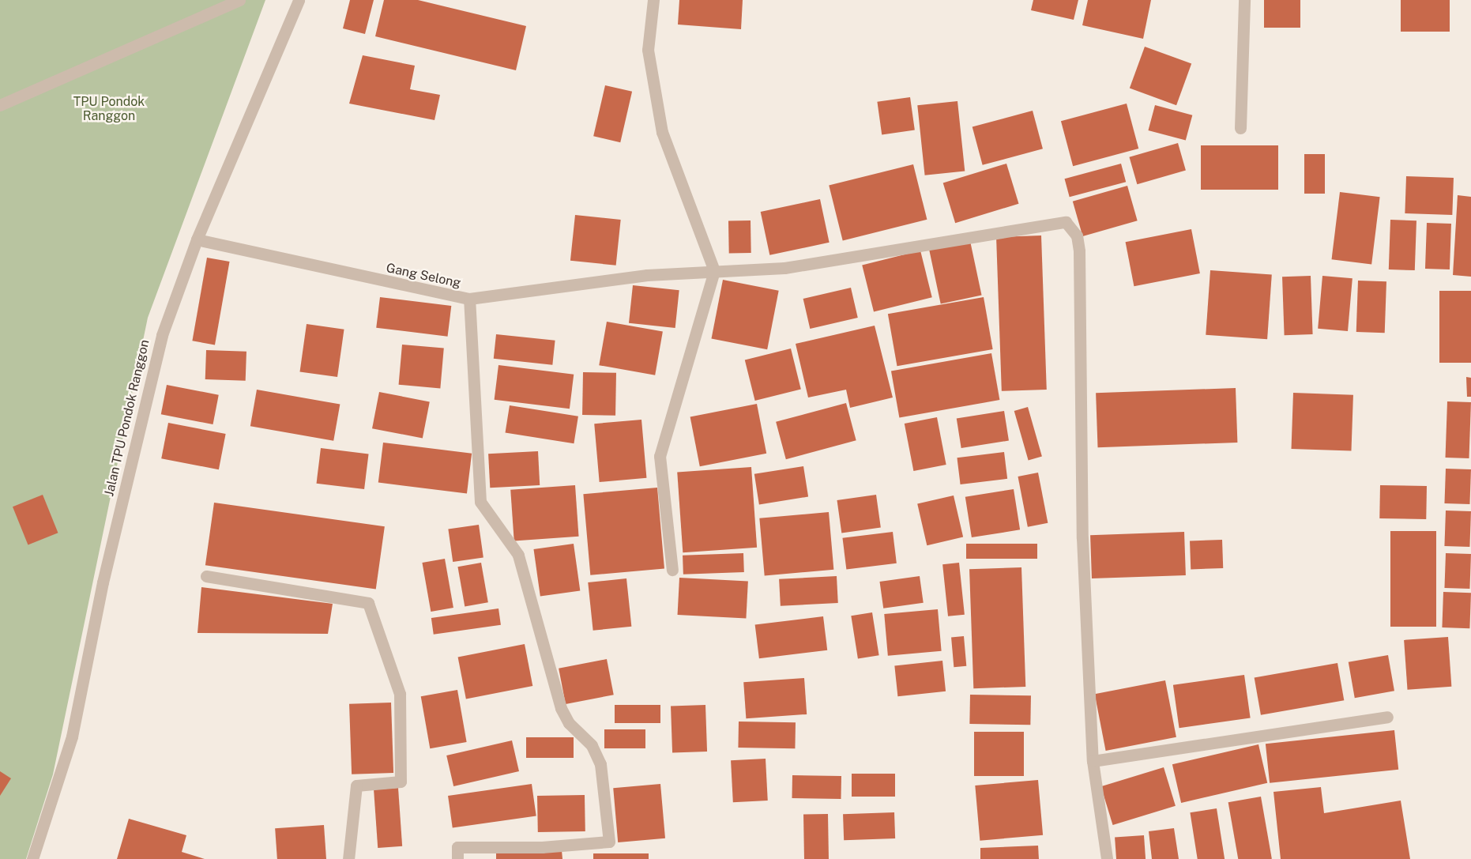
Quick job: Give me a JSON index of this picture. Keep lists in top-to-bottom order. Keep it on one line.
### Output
{"streets":{"street":["Gang Selong","Jalan TPU Pondok Ranggon"]},"crossings":[["Gang Selong","Jalan TPU Pondok Ranggon"]],"parks":["TPU Pondok Ranggon"]}
